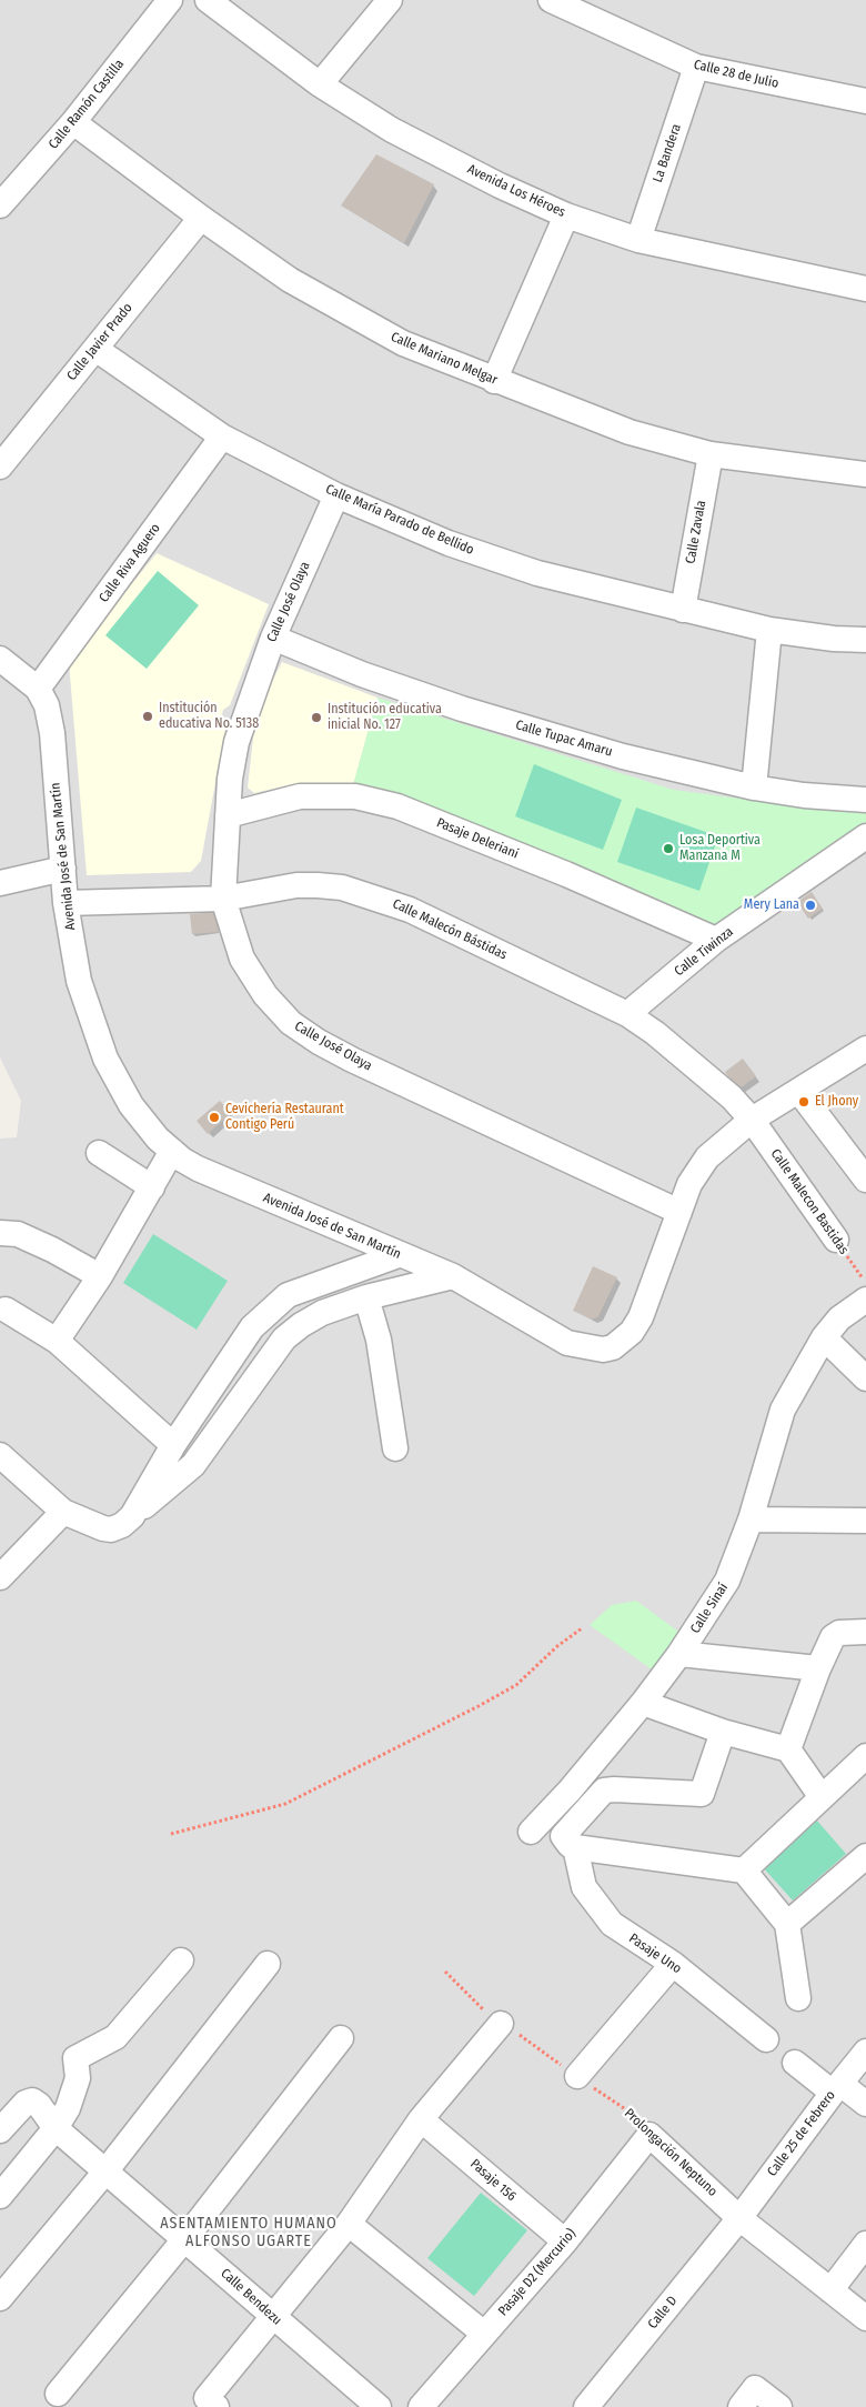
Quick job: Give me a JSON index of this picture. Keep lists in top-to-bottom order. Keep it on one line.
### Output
{"streets":{"street":["Calle 28 de Julio","Calle Ramón Castilla","La Bandera","Avenida Los Héroes","Calle Javier Prado","Calle Mariano Melgar","Calle María Parado de Bellido","Calle Zavala","Calle Riva Aguero","Calle José Olaya","Calle Tupac Amaru","Pasaje Deleriani","Avenida José de San Martín","Calle Malecón Bástidas","Calle Tiwinza","Calle Malecon Bastidas","Calle Sinaí","Pasaje Uno","Calle 25 de Febrero","Prolongación Neptuno","Pasaje 156","Pasaje D2 (Mercurio)","Calle Bendezu","Calle D"]},"crossings":[["Calle 28 de Julio","La Bandera"],["Calle Ramón Castilla","Calle Mariano Melgar"],["La Bandera","Avenida Los Héroes"],["Calle Javier Prado","Calle Mariano Melgar"],["Calle Javier Prado","Calle María Parado de Bellido"],["Calle Mariano Melgar","Calle Zavala"],["Calle María Parado de Bellido","Calle Zavala"],["Calle María Parado de Bellido","Calle Riva Aguero"],["Calle María Parado de Bellido","Calle José Olaya"],["Calle Riva Aguero","Avenida José de San Martín"],["Calle José Olaya","Calle Tupac Amaru"],["Calle José Olaya","Pasaje Deleriani"],["Calle José Olaya","Avenida José de San Martín"],["Calle José Olaya","Calle Malecón Bástidas"],["Pasaje Deleriani","Calle Tiwinza"],["Avenida José de San Martín","Calle Malecón Bástidas"],["Avenida José de San Martín","Calle Malecon Bastidas"],["Calle Malecón Bástidas","Calle Tiwinza"],["Calle Malecón Bástidas","Calle Malecon Bastidas"],["Calle 25 de Febrero","Prolongación Neptuno"],["Calle 25 de Febrero","Calle D"],["Prolongación Neptuno","Pasaje D2 (Mercurio)"],["Prolongación Neptuno","Calle D"],["Pasaje 156","Pasaje D2 (Mercurio)"]],"districts":["ASENTAMIENTO HUMANO ALFONSO UGARTE"],"places":["Institución educativa No. 5138","Institución educativa inicial No. 127","Losa Deportiva Manzana M","Mery Lana","El Jhony","Cevichería Restaurant Contigo Perú"]}
